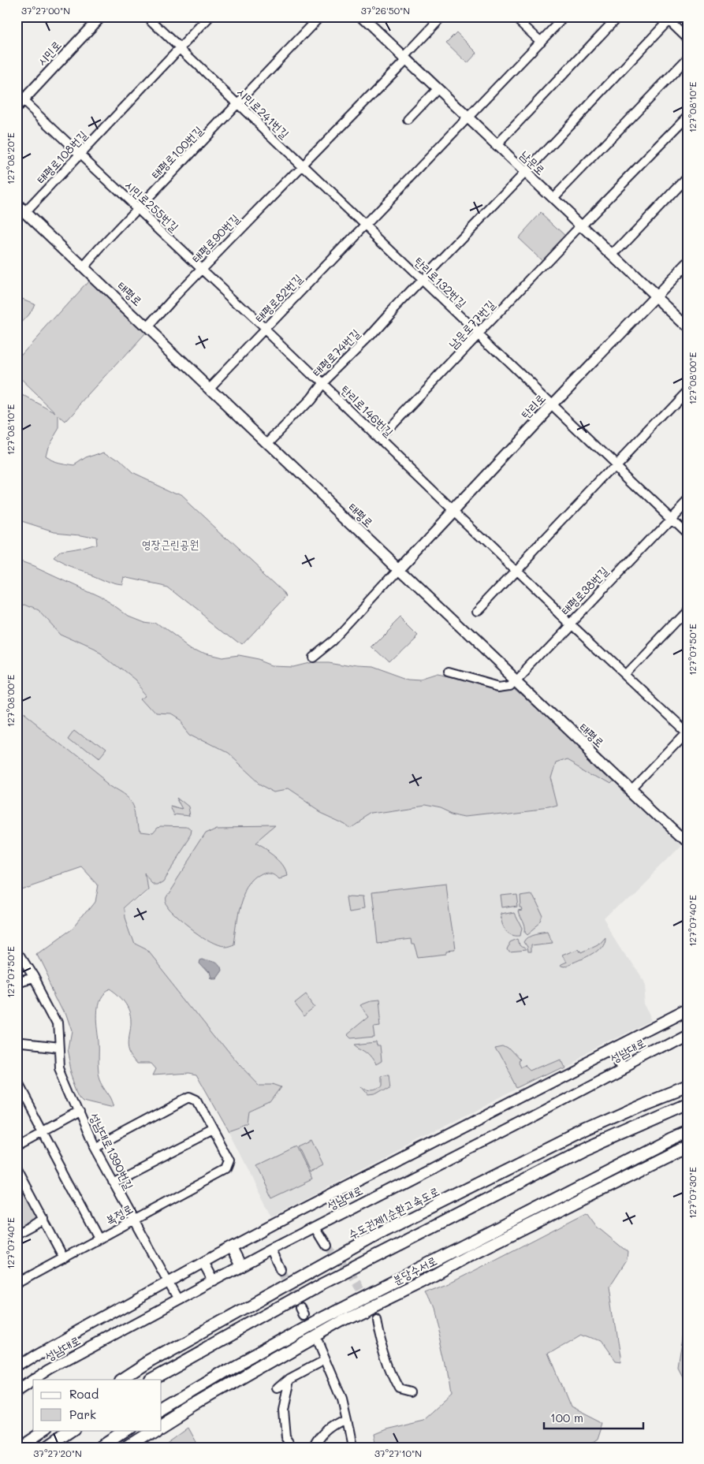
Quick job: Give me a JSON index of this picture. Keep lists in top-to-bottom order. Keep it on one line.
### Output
{"streets":{"highway":["수도권제1순환고속도로","분당수서로"],"main road":["시민로","남문로","태평로","탄리로","성남대로"],"street":["시민로241번길","태평로100번길","태평로108번길","시민로255번길","태평로90번길","탄리로132번길","태평로82번길","남문로77번길","태평로74번길","탄리로146번길","태평로38번길","성남대로1390번길","복정로"]},"crossings":[["시민로","시민로255번길"],["시민로241번길","태평로100번길"],["시민로241번길","태평로108번길"],["시민로241번길","태평로90번길"],["시민로241번길","탄리로132번길"],["시민로241번길","태평로82번길"],["태평로100번길","시민로255번길"],["태평로100번길","태평로"],["태평로108번길","시민로255번길"],["태평로108번길","태평로"],["남문로","태평로90번길"],["남문로","태평로82번길"],["남문로","남문로77번길"],["남문로","태평로74번길"],["남문로","탄리로"],["시민로255번길","태평로90번길"],["시민로255번길","태평로82번길"],["시민로255번길","탄리로146번길"],["태평로90번길","태평로"],["탄리로132번길","태평로82번길"],["탄리로132번길","남문로77번길"],["탄리로132번길","태평로74번길"],["탄리로132번길","탄리로"],["탄리로132번길","태평로38번길"],["태평로","태평로82번길"],["태평로","태평로74번길"],["태평로","탄리로"],["태평로","태평로38번길"],["태평로82번길","탄리로146번길"],["남문로77번길","탄리로146번길"],["태평로74번길","탄리로146번길"],["탄리로","탄리로146번길"],["탄리로146번길","태평로38번길"],["성남대로","성남대로1390번길"],["성남대로1390번길","복정로"]],"parks":["영장근린공원"],"legend":["Road","Park"],"scale_bar":"100 m","coordinates":["37°27'00\"N","37°26'50\"N","127°08'10\"E","127°08'20\"E","127°08'00\"E","127°07'50\"E","127°07'40\"E","127°07'30\"E","37°27'20\"N","37°27'10\"N"]}
